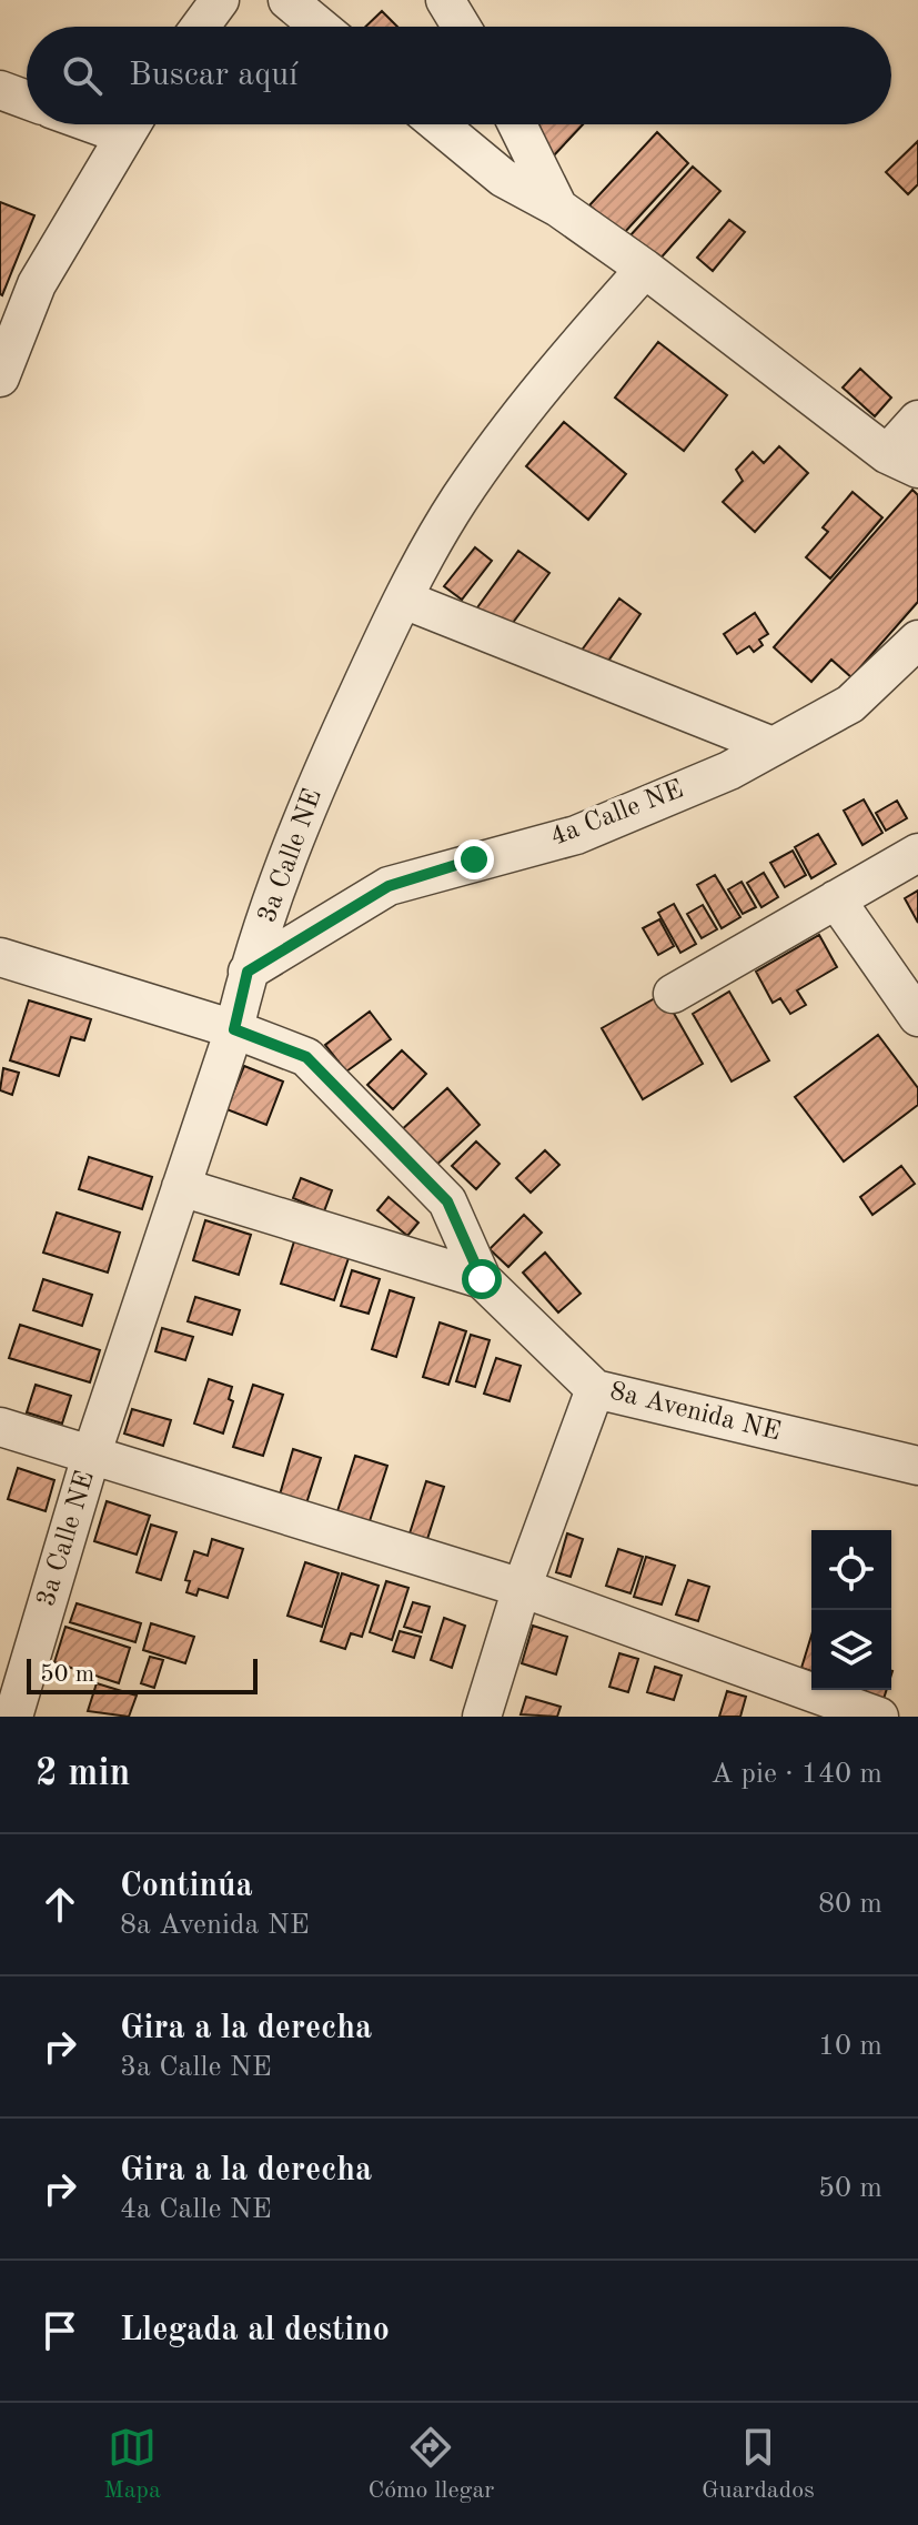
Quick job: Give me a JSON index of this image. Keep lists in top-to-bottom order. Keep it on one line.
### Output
{"streets":{"street":["4a Calle NE","3a Calle NE","8a Avenida NE"]},"crossings":[["4a Calle NE","3a Calle NE"],["3a Calle NE","8a Avenida NE"]],"scale_bar":"50 m","page":{"search":"Buscar aquí","scale":"50 m","heading":["2 min","A pie · 140 m"],"list":[["Continúa","8a Avenida NE","80 m"],["Gira a la derecha","3a Calle NE","10 m"],["Gira a la derecha","4a Calle NE","50 m"],"Llegada al destino"],"nav":["Mapa","Cómo llegar","Guardados"]}}
